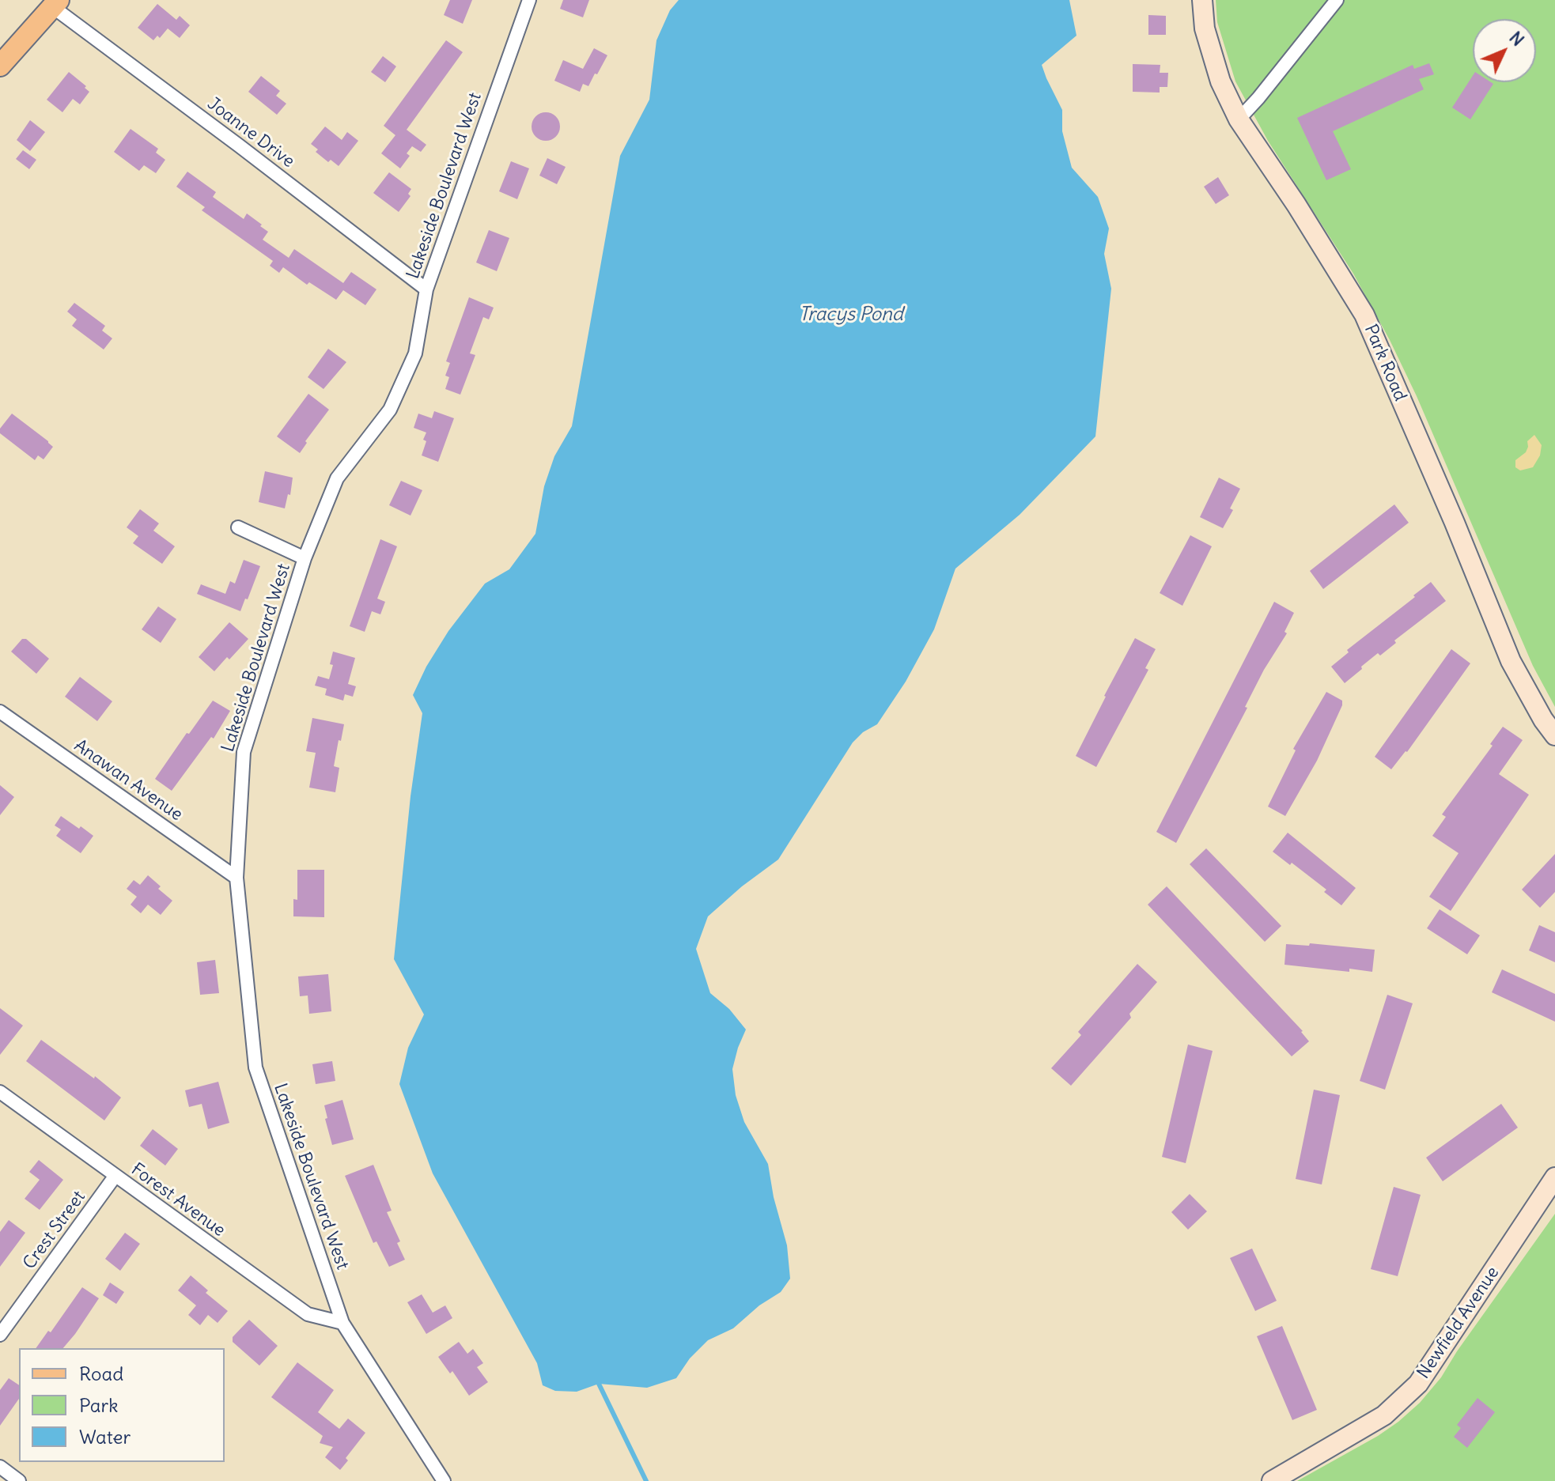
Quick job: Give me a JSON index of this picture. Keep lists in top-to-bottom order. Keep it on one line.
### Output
{"streets":{"main road":["Park Road","Newfield Avenue"],"street":["Joanne Drive","Lakeside Boulevard West","Anawan Avenue","Forest Avenue","Crest Street"]},"crossings":[["Joanne Drive","Lakeside Boulevard West"],["Lakeside Boulevard West","Anawan Avenue"],["Lakeside Boulevard West","Forest Avenue"],["Forest Avenue","Crest Street"]],"water":["Tracys Pond"],"legend":["Road","Park","Water"],"north":"top right"}
